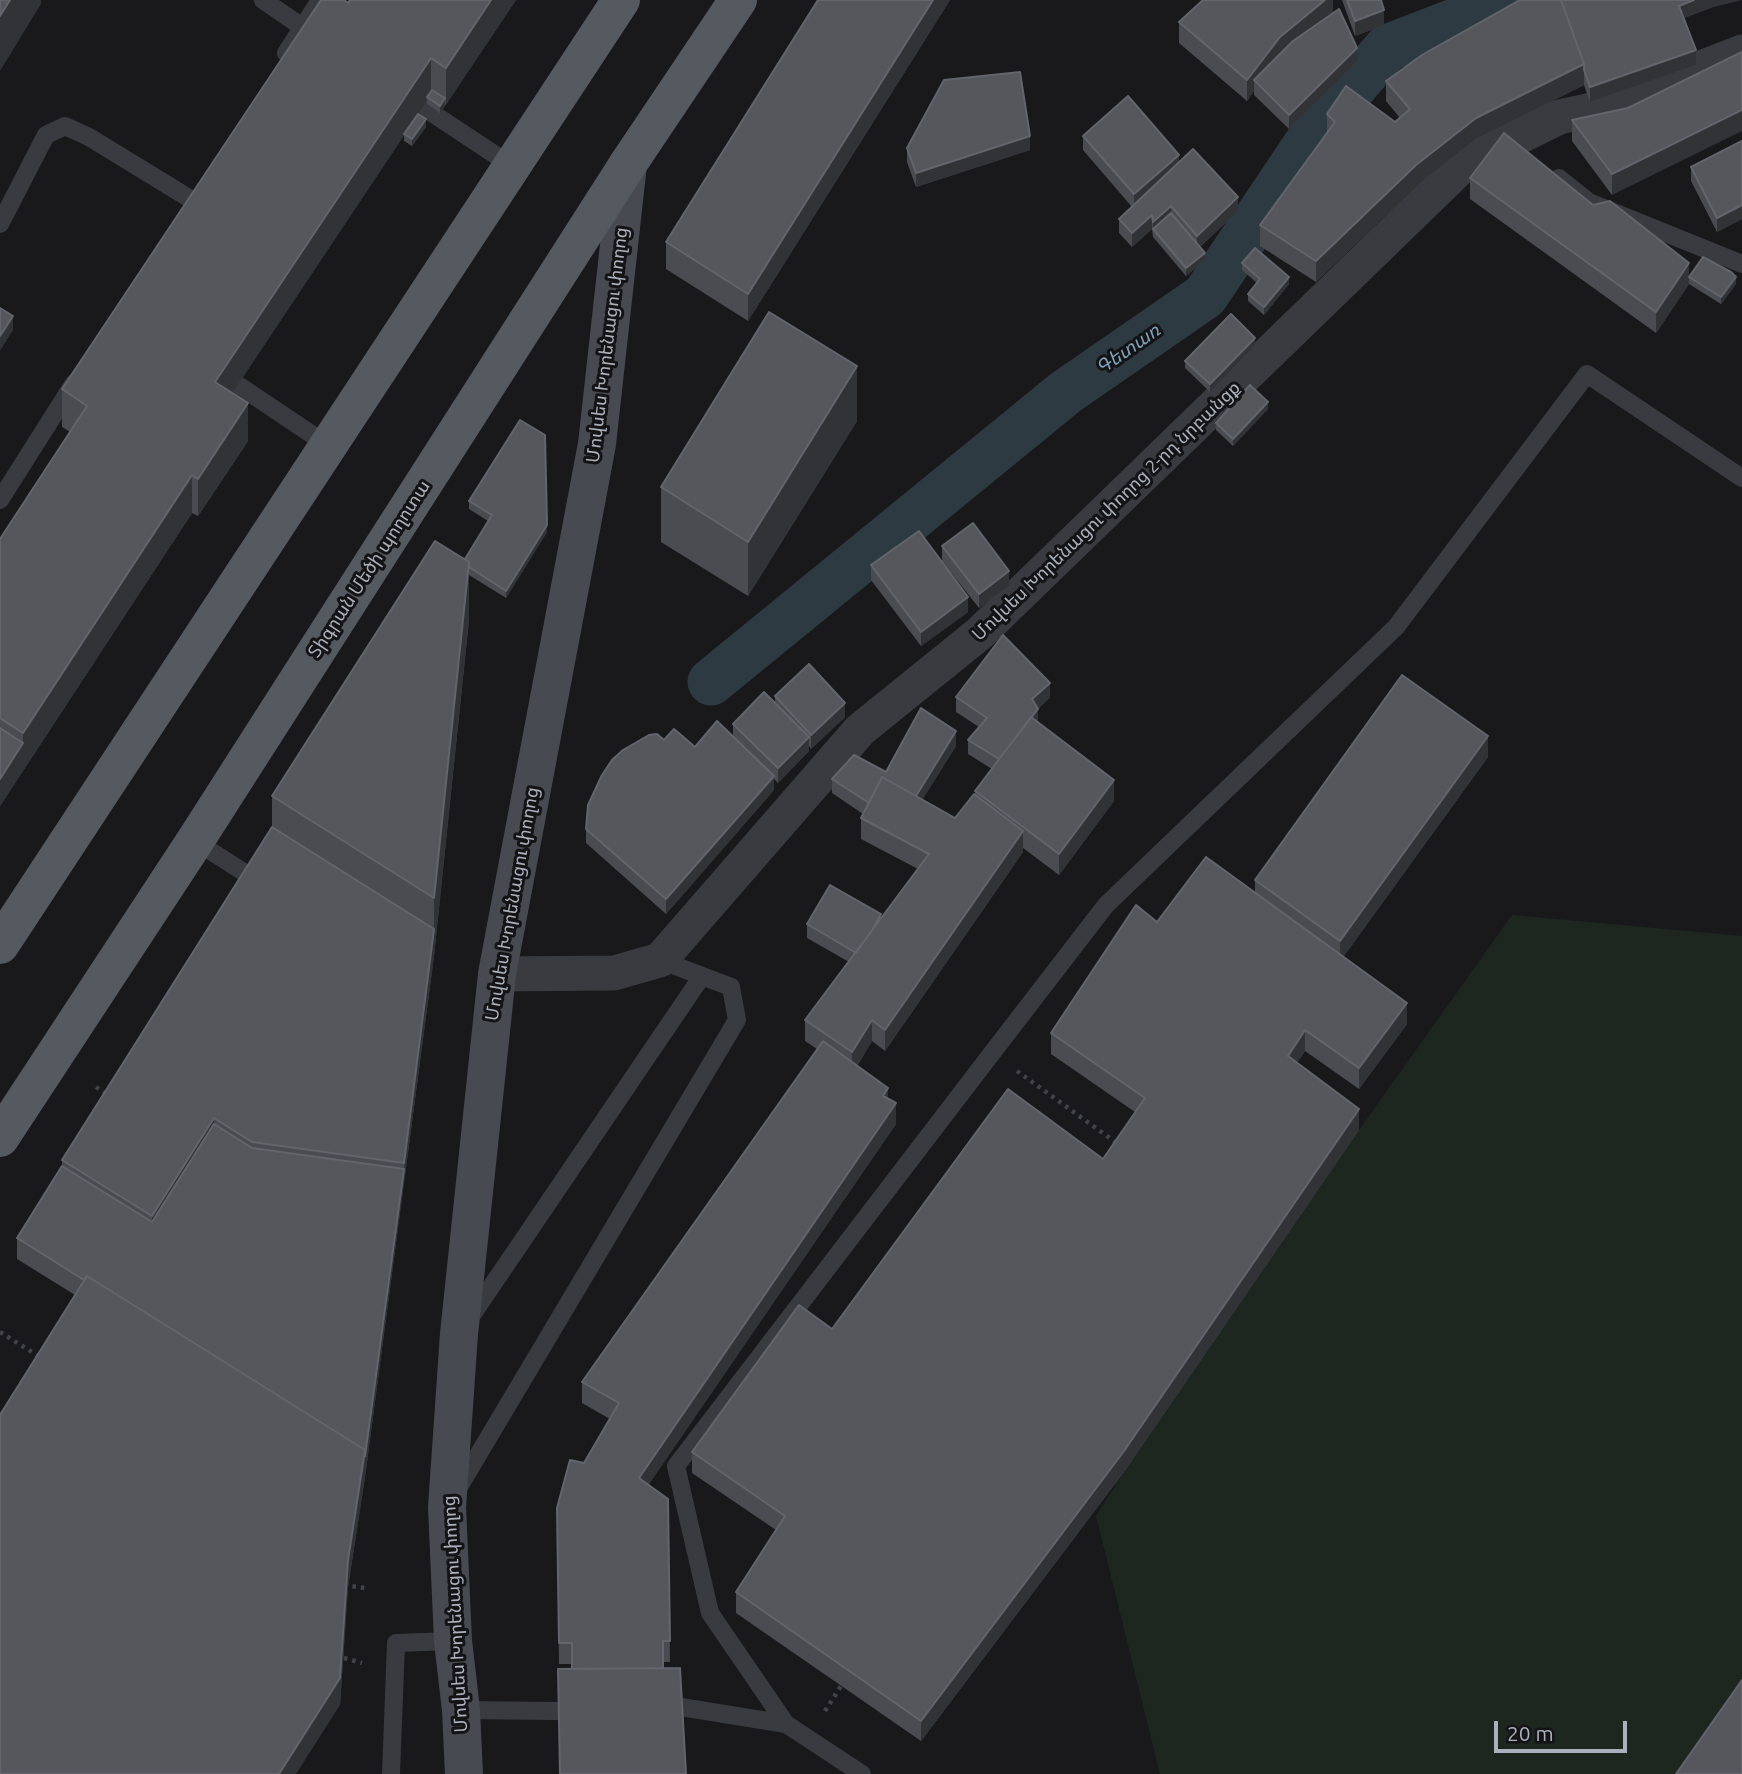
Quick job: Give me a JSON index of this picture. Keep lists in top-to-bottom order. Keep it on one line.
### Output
{"streets":{"main road":["Մովսես Խորենացու փողոց","Տիգրան Մեծի պողոտա"],"street":["Մովսես Խորենացու փողոց 2-րդ նրբանցք"]},"crossings":[["Մովսես Խորենացու փողոց","Տիգրան Մեծի պողոտա"]],"water":["Գետառ"],"scale_bar":"20 m"}
